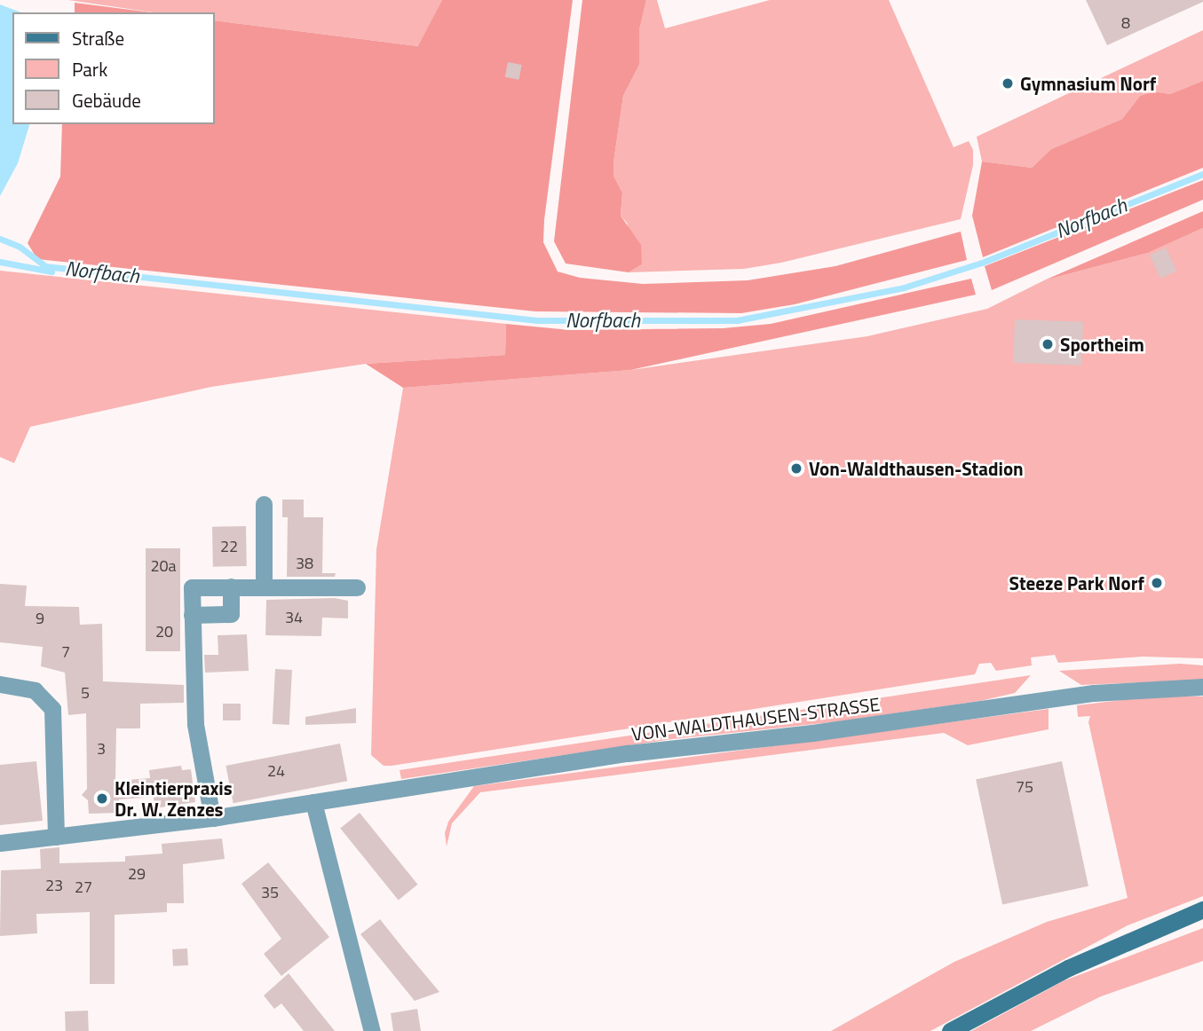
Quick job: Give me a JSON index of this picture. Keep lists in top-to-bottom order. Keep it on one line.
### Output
{"streets":{"street":["VON-WALDTHAUSEN-STRASSE"]},"water":["Norfbach"],"places":["Gymnasium Norf","Sportheim","Von-Waldthausen-Stadion","Steeze Park Norf","Kleintierpraxis Dr. W. Zenzes"],"house_numbers":["8","22","38","20a","34","9","20","7","5","3","24","75","29","23","27","35"],"legend":["Straße","Park","Gebäude"]}
